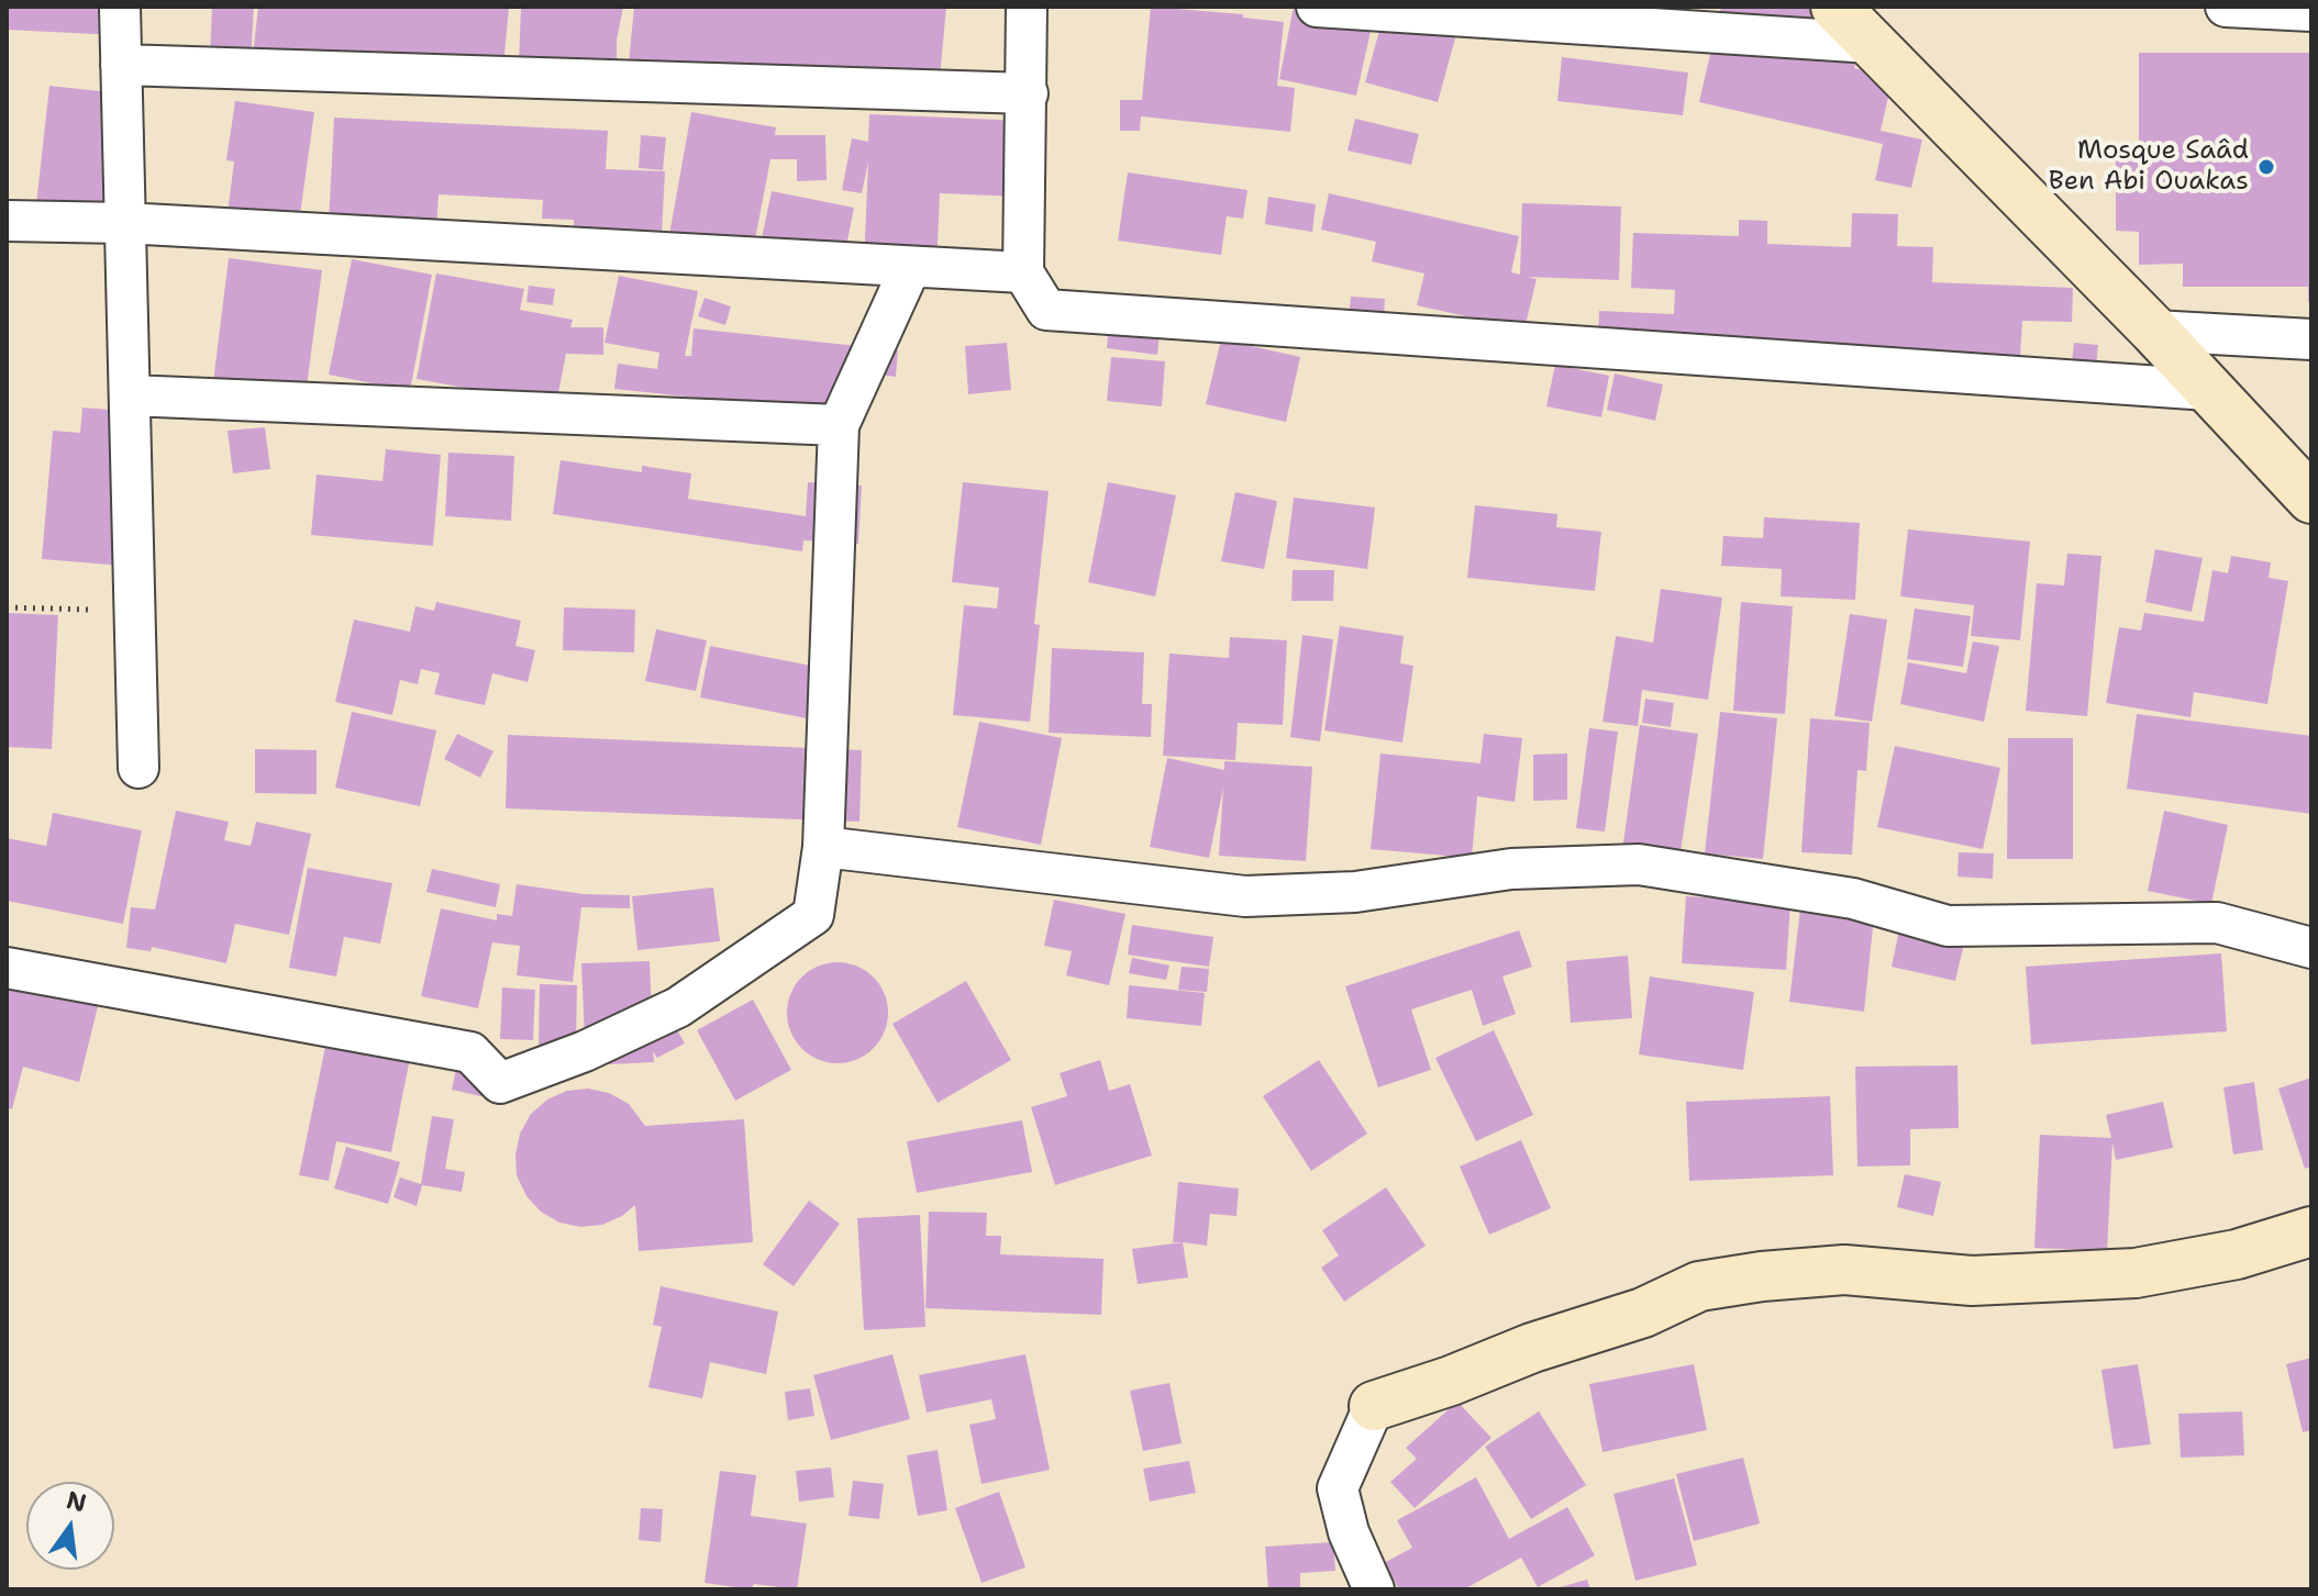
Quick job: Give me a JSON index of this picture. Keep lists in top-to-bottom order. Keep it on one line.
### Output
{"places":["Mosque Saâd Ben Abi Ouakas"],"north":"top"}
